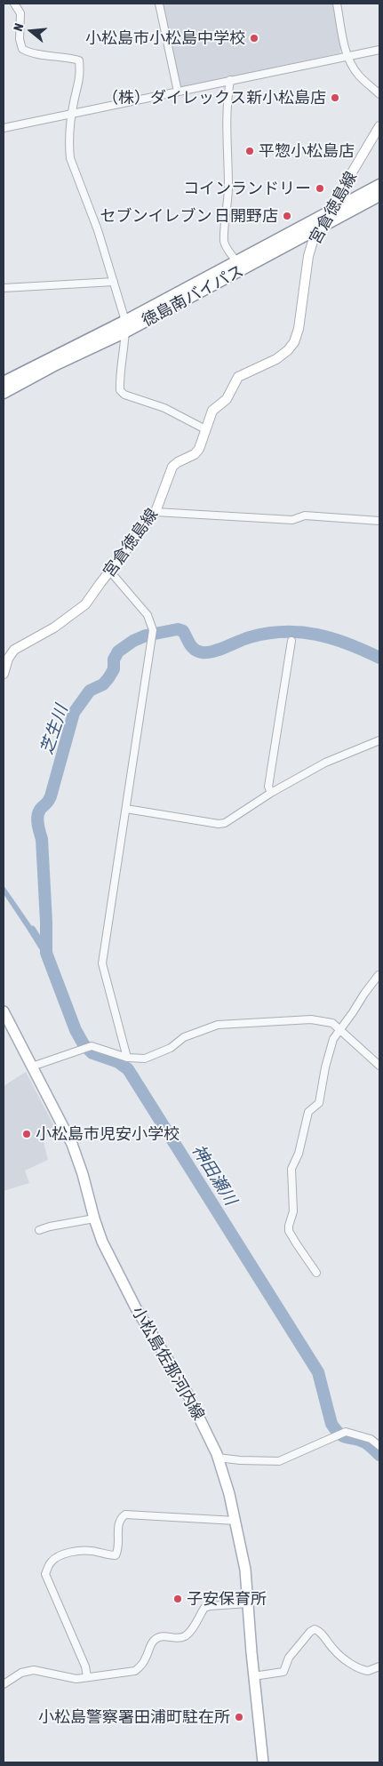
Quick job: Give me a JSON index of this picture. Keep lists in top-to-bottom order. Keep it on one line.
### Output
{"streets":{"highway":["徳島南バイパス"],"main road":["宮倉徳島線","小松島佐那河内線"]},"crossings":[["宮倉徳島線","徳島南バイパス"]],"water":["芝生川","神田瀬川"],"places":["小松島市小松島中学校","（株）ダイレックス新小松島店","平惣小松島店","コインランドリー","セブンイレブン 日開野店","小松島市児安小学校","子安保育所","小松島警察署田浦町駐在所"],"north":"left"}
